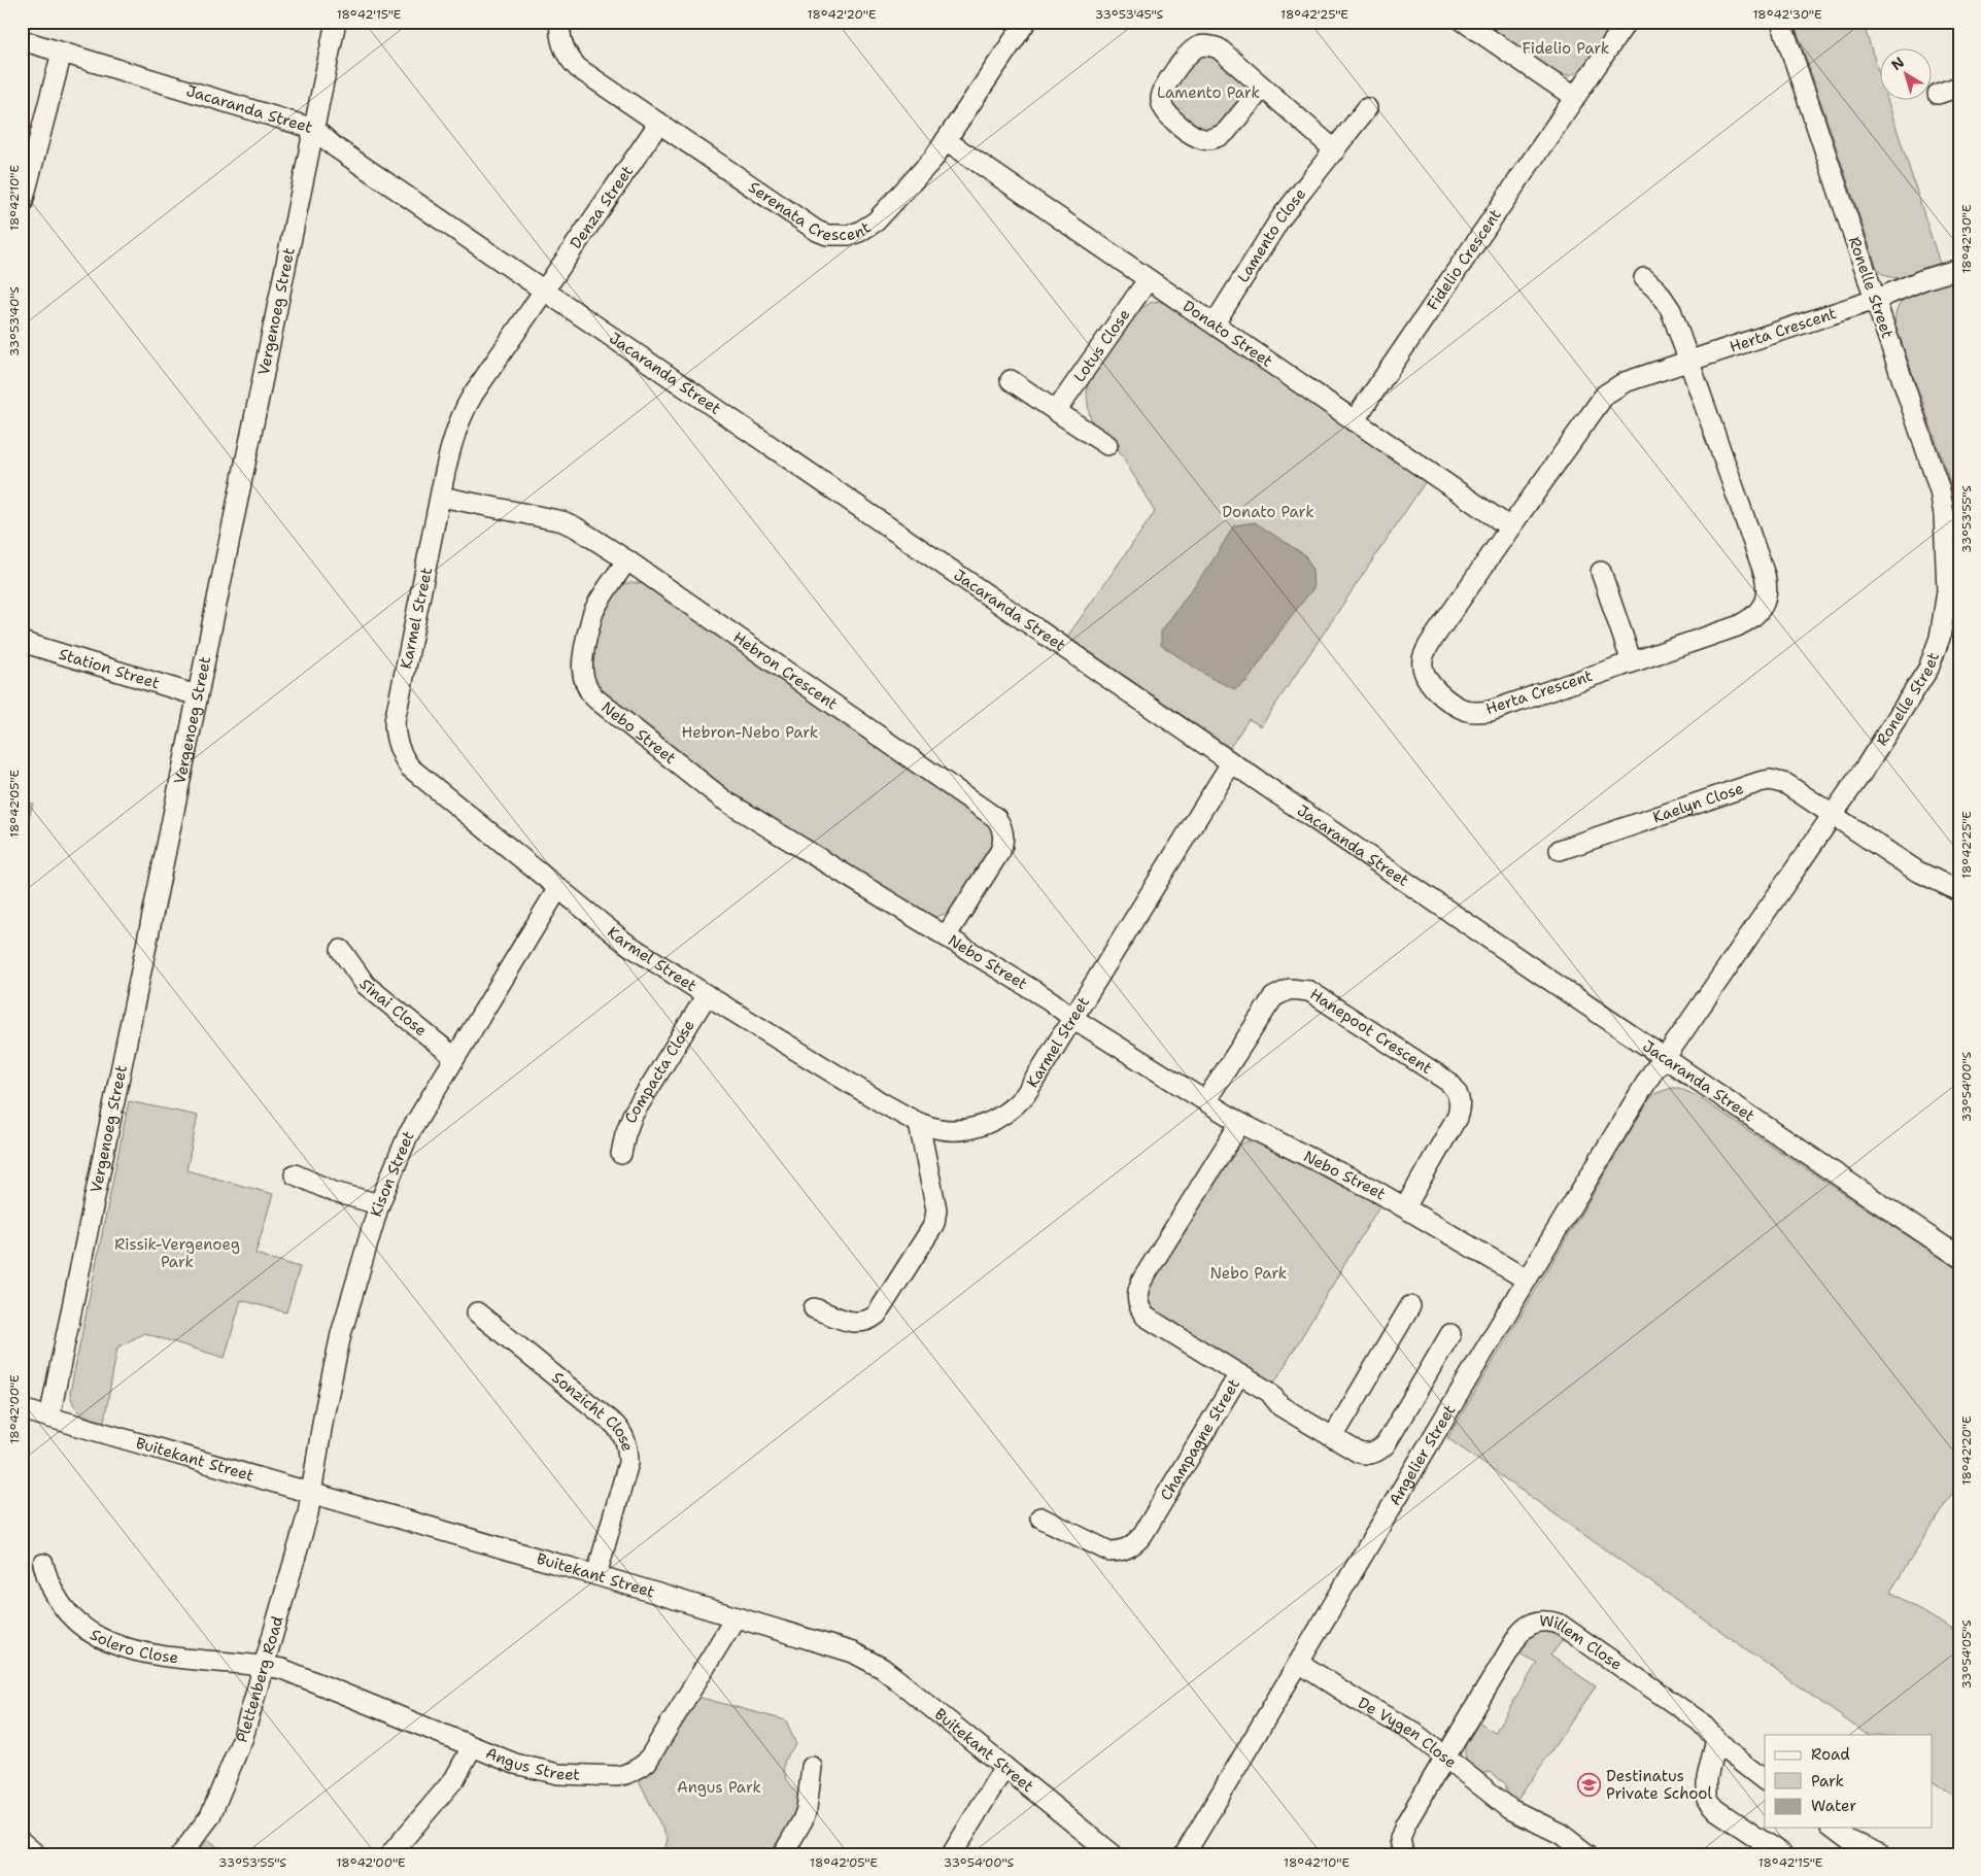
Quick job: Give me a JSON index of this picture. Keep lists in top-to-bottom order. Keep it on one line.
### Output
{"streets":{"street":["Jacaranda Street","Serenata Crescent","Denza Street","Lamento Close","Fidelio Crescent","Ronelle Street","Vergenoeg Street","Herta Crescent","Donato Street","Lotus Close","Karmel Street","Station Street","Hebron Crescent","Nebo Street","Kaelyn Close","Sinai Close","Hanepoot Crescent","Compacta Close","Kison Street","Sonzicht Close","Champagne Street","Angelier Street","Buitekant Street","Solero Close","Willem Close","Plettenberg Road","De Vygen Close","Angus Street"]},"crossings":[["Jacaranda Street","Denza Street"],["Jacaranda Street","Ronelle Street"],["Jacaranda Street","Vergenoeg Street"],["Jacaranda Street","Karmel Street"],["Jacaranda Street","Angelier Street"],["Serenata Crescent","Denza Street"],["Serenata Crescent","Donato Street"],["Denza Street","Karmel Street"],["Lamento Close","Donato Street"],["Fidelio Crescent","Donato Street"],["Ronelle Street","Herta Crescent"],["Ronelle Street","Kaelyn Close"],["Ronelle Street","Angelier Street"],["Vergenoeg Street","Station Street"],["Vergenoeg Street","Buitekant Street"],["Herta Crescent","Donato Street"],["Donato Street","Lotus Close"],["Karmel Street","Hebron Crescent"],["Karmel Street","Nebo Street"],["Karmel Street","Compacta Close"],["Karmel Street","Kison Street"],["Hebron Crescent","Nebo Street"],["Nebo Street","Hanepoot Crescent"],["Nebo Street","Champagne Street"],["Nebo Street","Angelier Street"],["Sinai Close","Kison Street"],["Kison Street","Buitekant Street"],["Kison Street","Plettenberg Road"],["Sonzicht Close","Buitekant Street"],["Angelier Street","De Vygen Close"],["Buitekant Street","Plettenberg Road"],["Buitekant Street","Angus Street"],["Solero Close","Plettenberg Road"],["Solero Close","Angus Street"],["Willem Close","De Vygen Close"],["Plettenberg Road","Angus Street"]],"parks":["Fidelio Park","Lamento Park","Donato Park","Hebron-Nebo Park","Rissik-Vergenoeg Park","Nebo Park","Angus Park"],"places":{"school or university":["Destinatus Private School"]},"legend":["Road","Park","Water"],"north":"top left","coordinates":["18°42'15\"E","18°42'20\"E","33°53'45\"S","18°42'25\"E","18°42'30\"E","18°42'10\"E","33°53'40\"S","33°53'55\"S","18°42'05\"E","33°54'00\"S","18°42'00\"E","33°54'05\"S"]}
